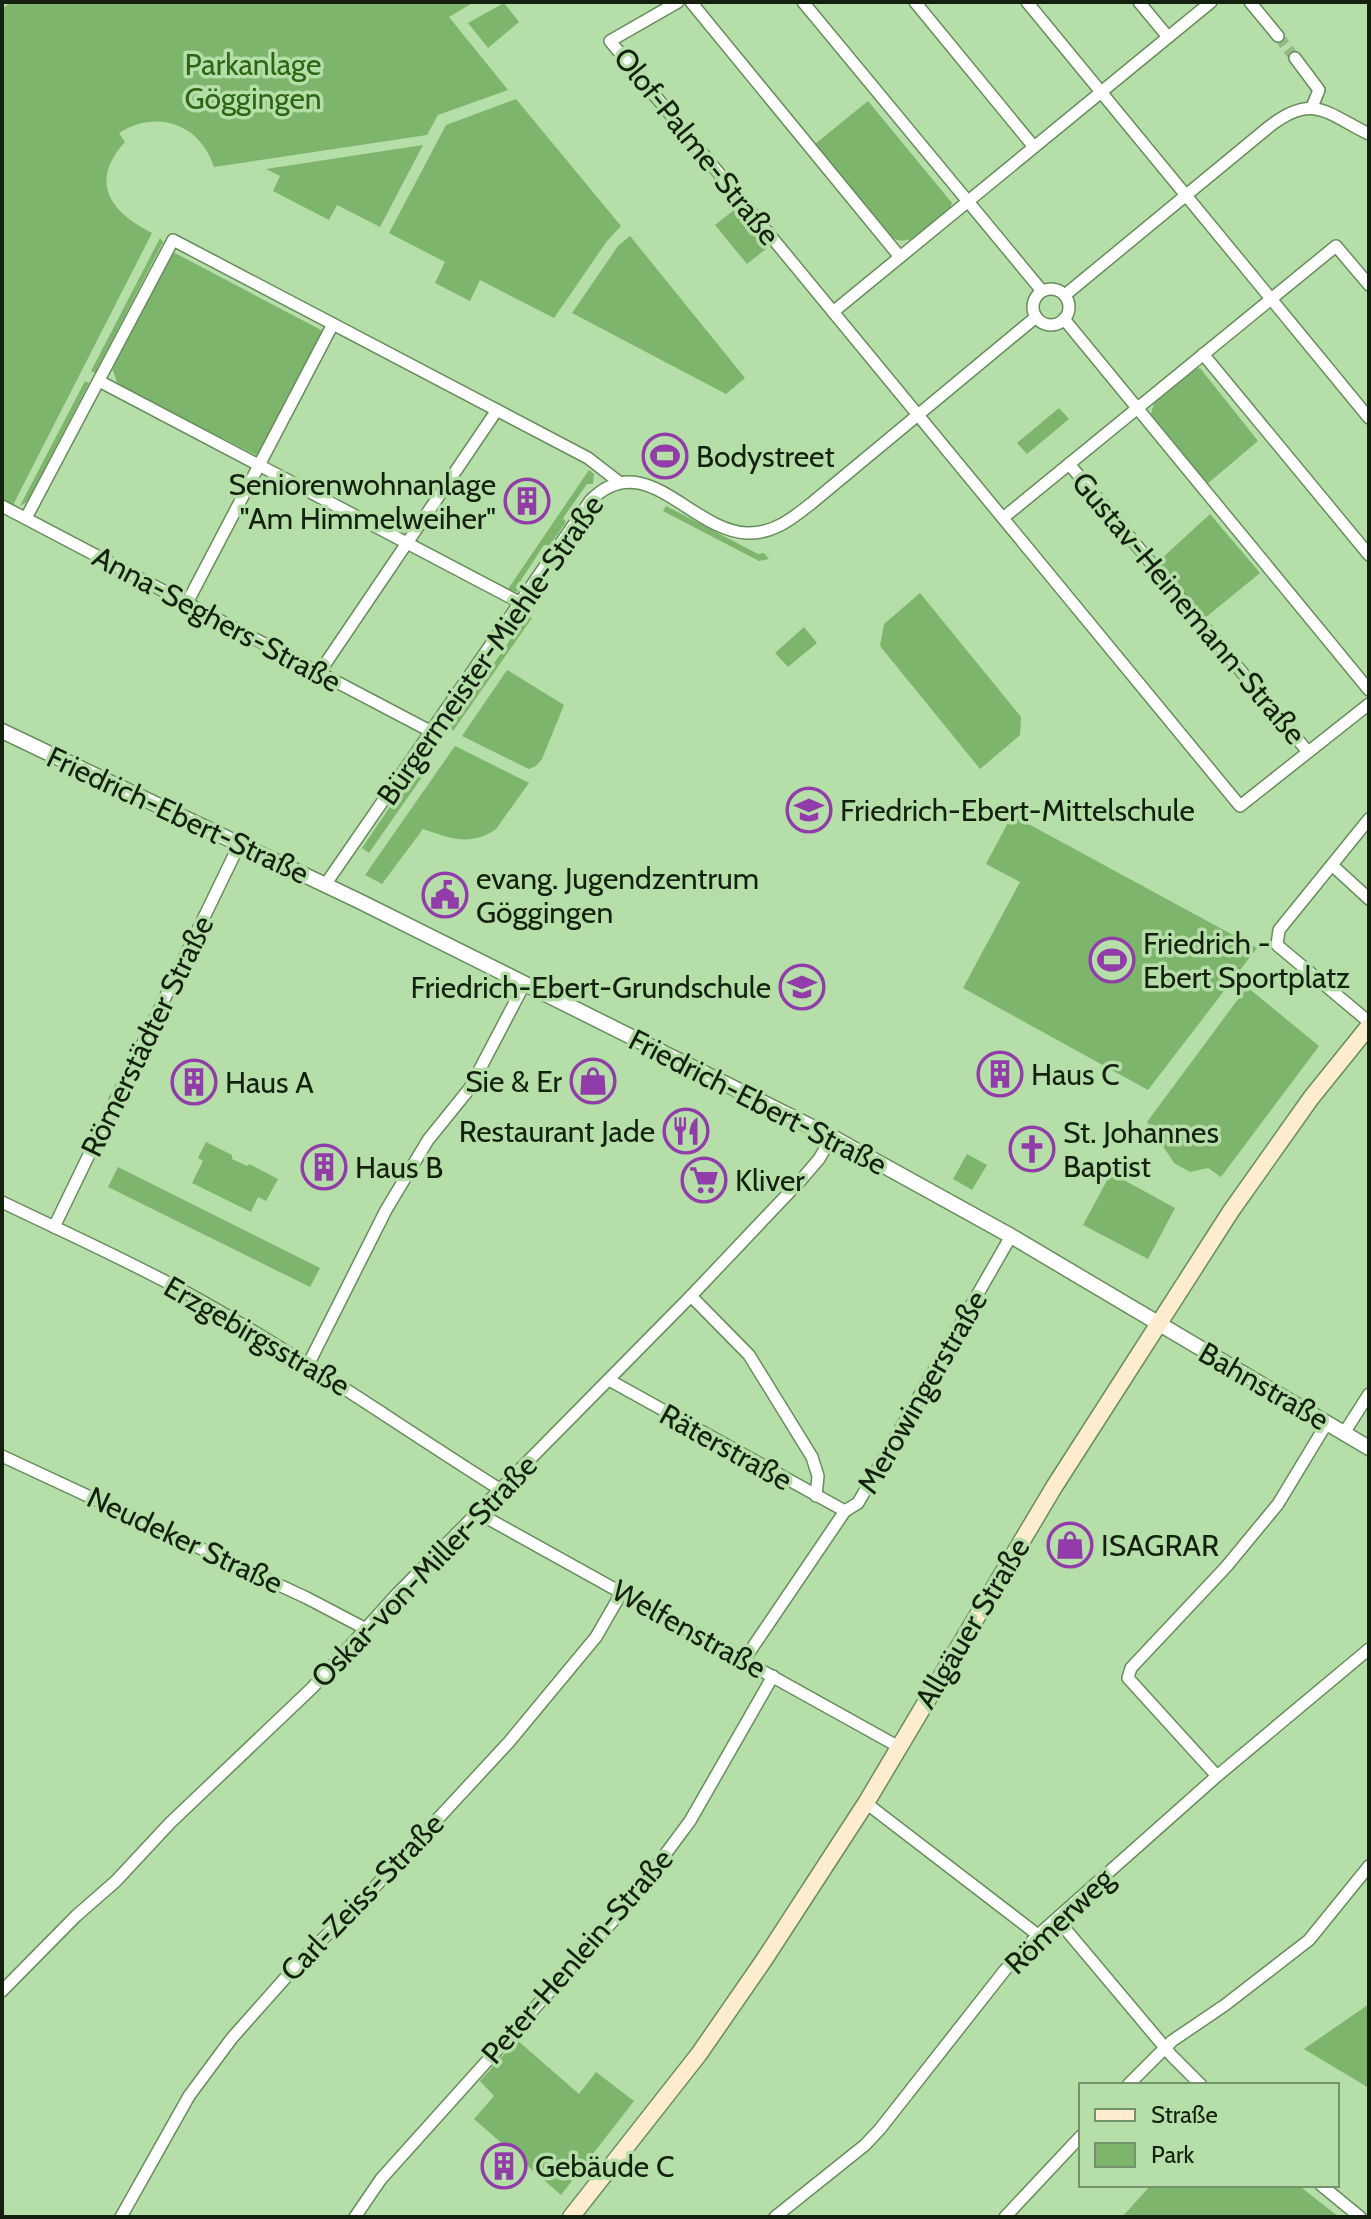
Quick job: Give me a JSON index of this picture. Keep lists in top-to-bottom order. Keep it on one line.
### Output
{"streets":{"main road":["Allgäuer Straße"],"street":["Olof-Palme-Straße","Gustav-Heinemann-Straße","Anna-Seghers-Straße","Bürgermeister-Miehle-Straße","Friedrich-Ebert-Straße","Römerstädter Straße","Erzgebirgsstraße","Bahnstraße","Merowingerstraße","Räterstraße","Neudeker Straße","Oskar-von-Miller-Straße","Welfenstraße","Carl-Zeiss-Straße","Römerweg","Peter-Henlein-Straße"]},"crossings":[["Olof-Palme-Straße","Gustav-Heinemann-Straße"],["Olof-Palme-Straße","Bürgermeister-Miehle-Straße"],["Gustav-Heinemann-Straße","Bürgermeister-Miehle-Straße"],["Anna-Seghers-Straße","Bürgermeister-Miehle-Straße"],["Bürgermeister-Miehle-Straße","Friedrich-Ebert-Straße"],["Friedrich-Ebert-Straße","Römerstädter Straße"],["Friedrich-Ebert-Straße","Bahnstraße"],["Friedrich-Ebert-Straße","Merowingerstraße"],["Friedrich-Ebert-Straße","Oskar-von-Miller-Straße"],["Friedrich-Ebert-Straße","Allgäuer Straße"],["Römerstädter Straße","Erzgebirgsstraße"],["Erzgebirgsstraße","Oskar-von-Miller-Straße"],["Bahnstraße","Allgäuer Straße"],["Merowingerstraße","Räterstraße"],["Merowingerstraße","Welfenstraße"],["Räterstraße","Oskar-von-Miller-Straße"],["Neudeker Straße","Oskar-von-Miller-Straße"],["Oskar-von-Miller-Straße","Welfenstraße"],["Allgäuer Straße","Welfenstraße"],["Welfenstraße","Carl-Zeiss-Straße"],["Welfenstraße","Peter-Henlein-Straße"]],"parks":["Parkanlage Göggingen"],"places":{"sports":["Bodystreet","Friedrich - Ebert Sportplatz"],"building":["Seniorenwohnanlage \"Am Himmelweiher\"","Haus C","Haus A","Haus B","Gebäude C"],"school or university":["Friedrich-Ebert-Mittelschule","Friedrich-Ebert-Grundschule"],"public building":["evang. Jugendzentrum Göggingen"],"shop":["Sie & Er","ISAGRAR"],"restaurant":["Restaurant Jade"],"church":["St. Johannes Baptist"],"supermarket":["Kliver"]},"legend":["Straße","Park"]}
